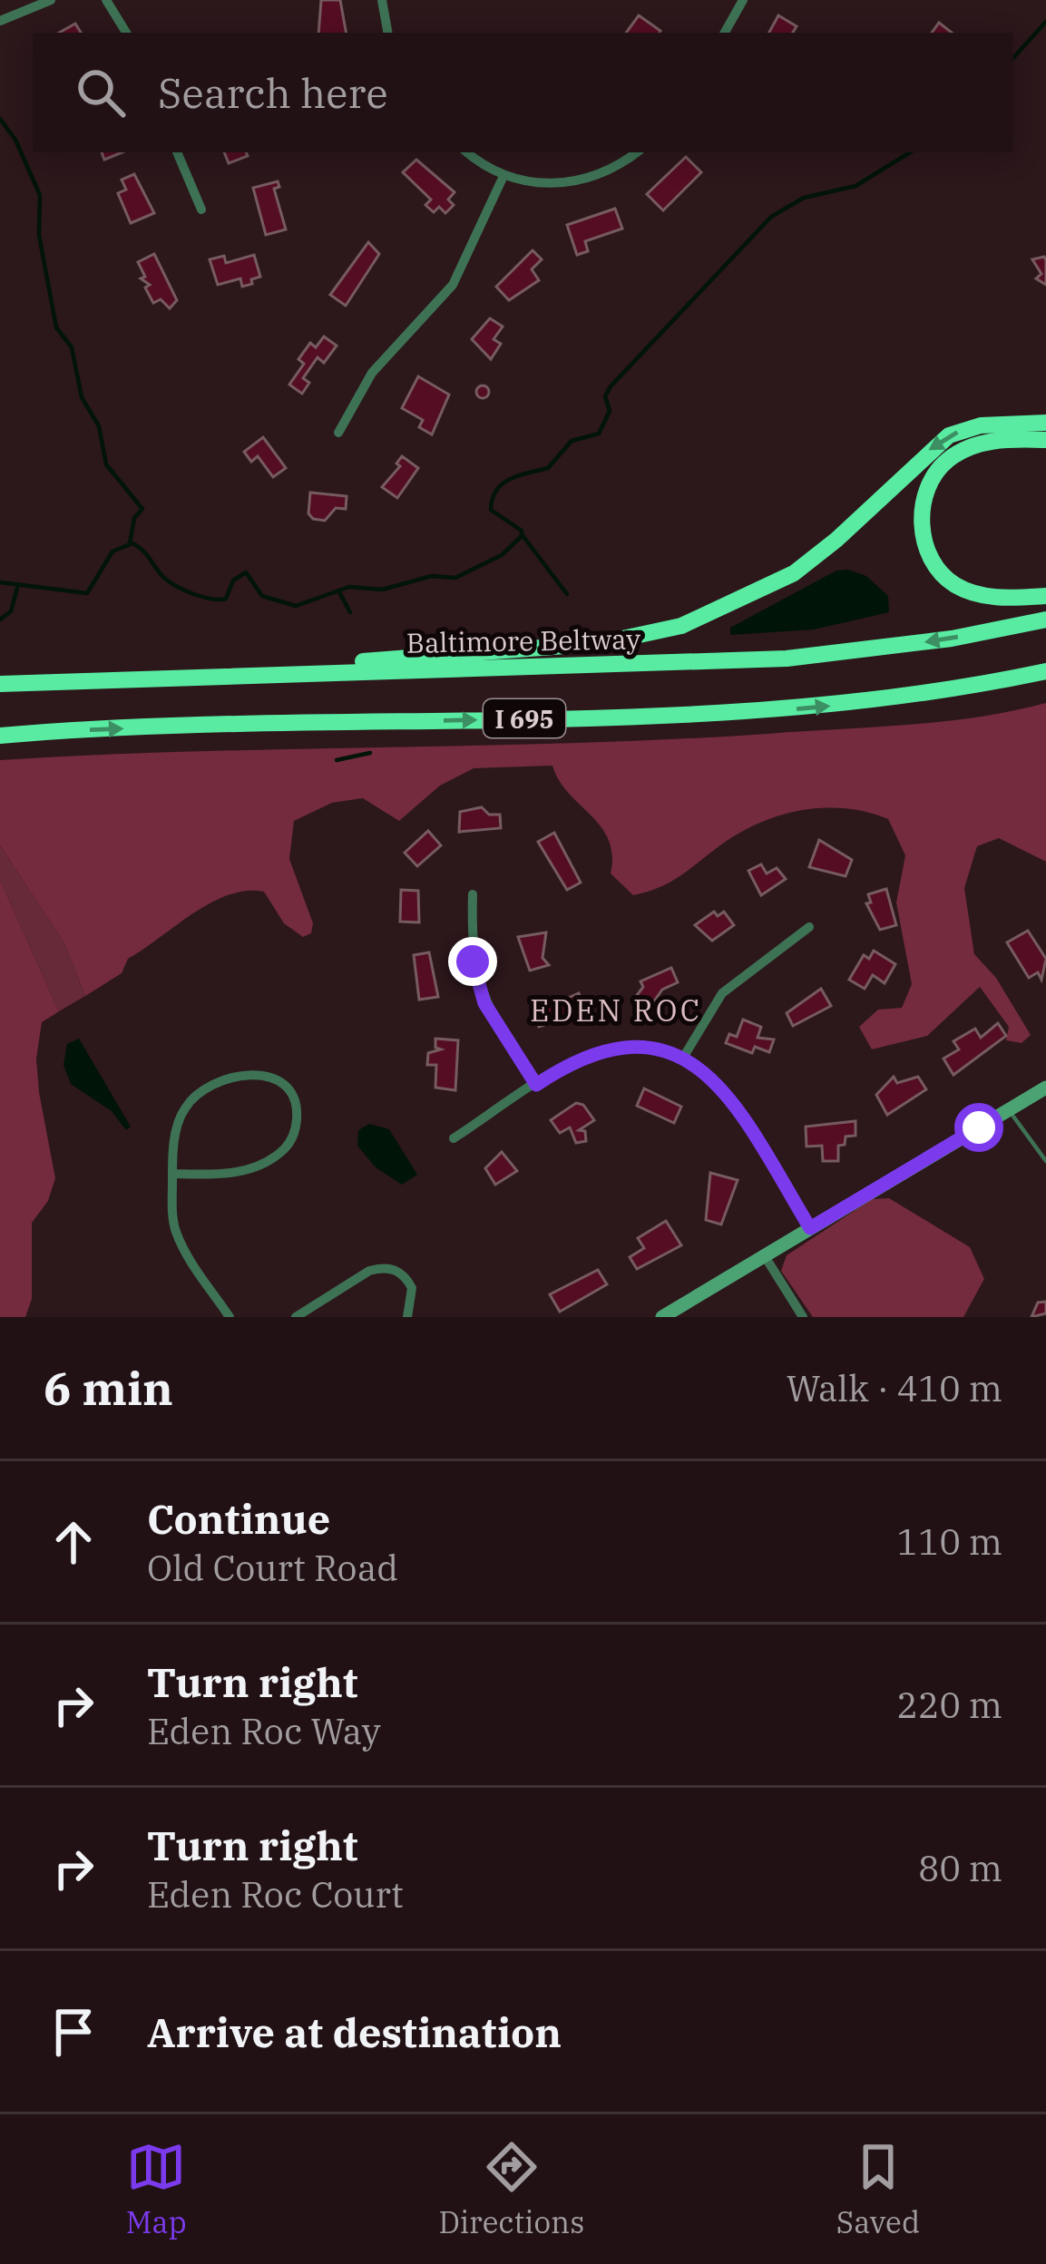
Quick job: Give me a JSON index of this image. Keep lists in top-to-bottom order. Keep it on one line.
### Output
{"streets":{"highway":["Baltimore Beltway","I 695"]},"districts":["EDEN ROC"],"page":{"search":"Search here","heading":["6 min","Walk · 410 m"],"list":[["Continue","Old Court Road","110 m"],["Turn right","Eden Roc Way","220 m"],["Turn right","Eden Roc Court","80 m"],"Arrive at destination"],"nav":["Map","Directions","Saved"]}}
